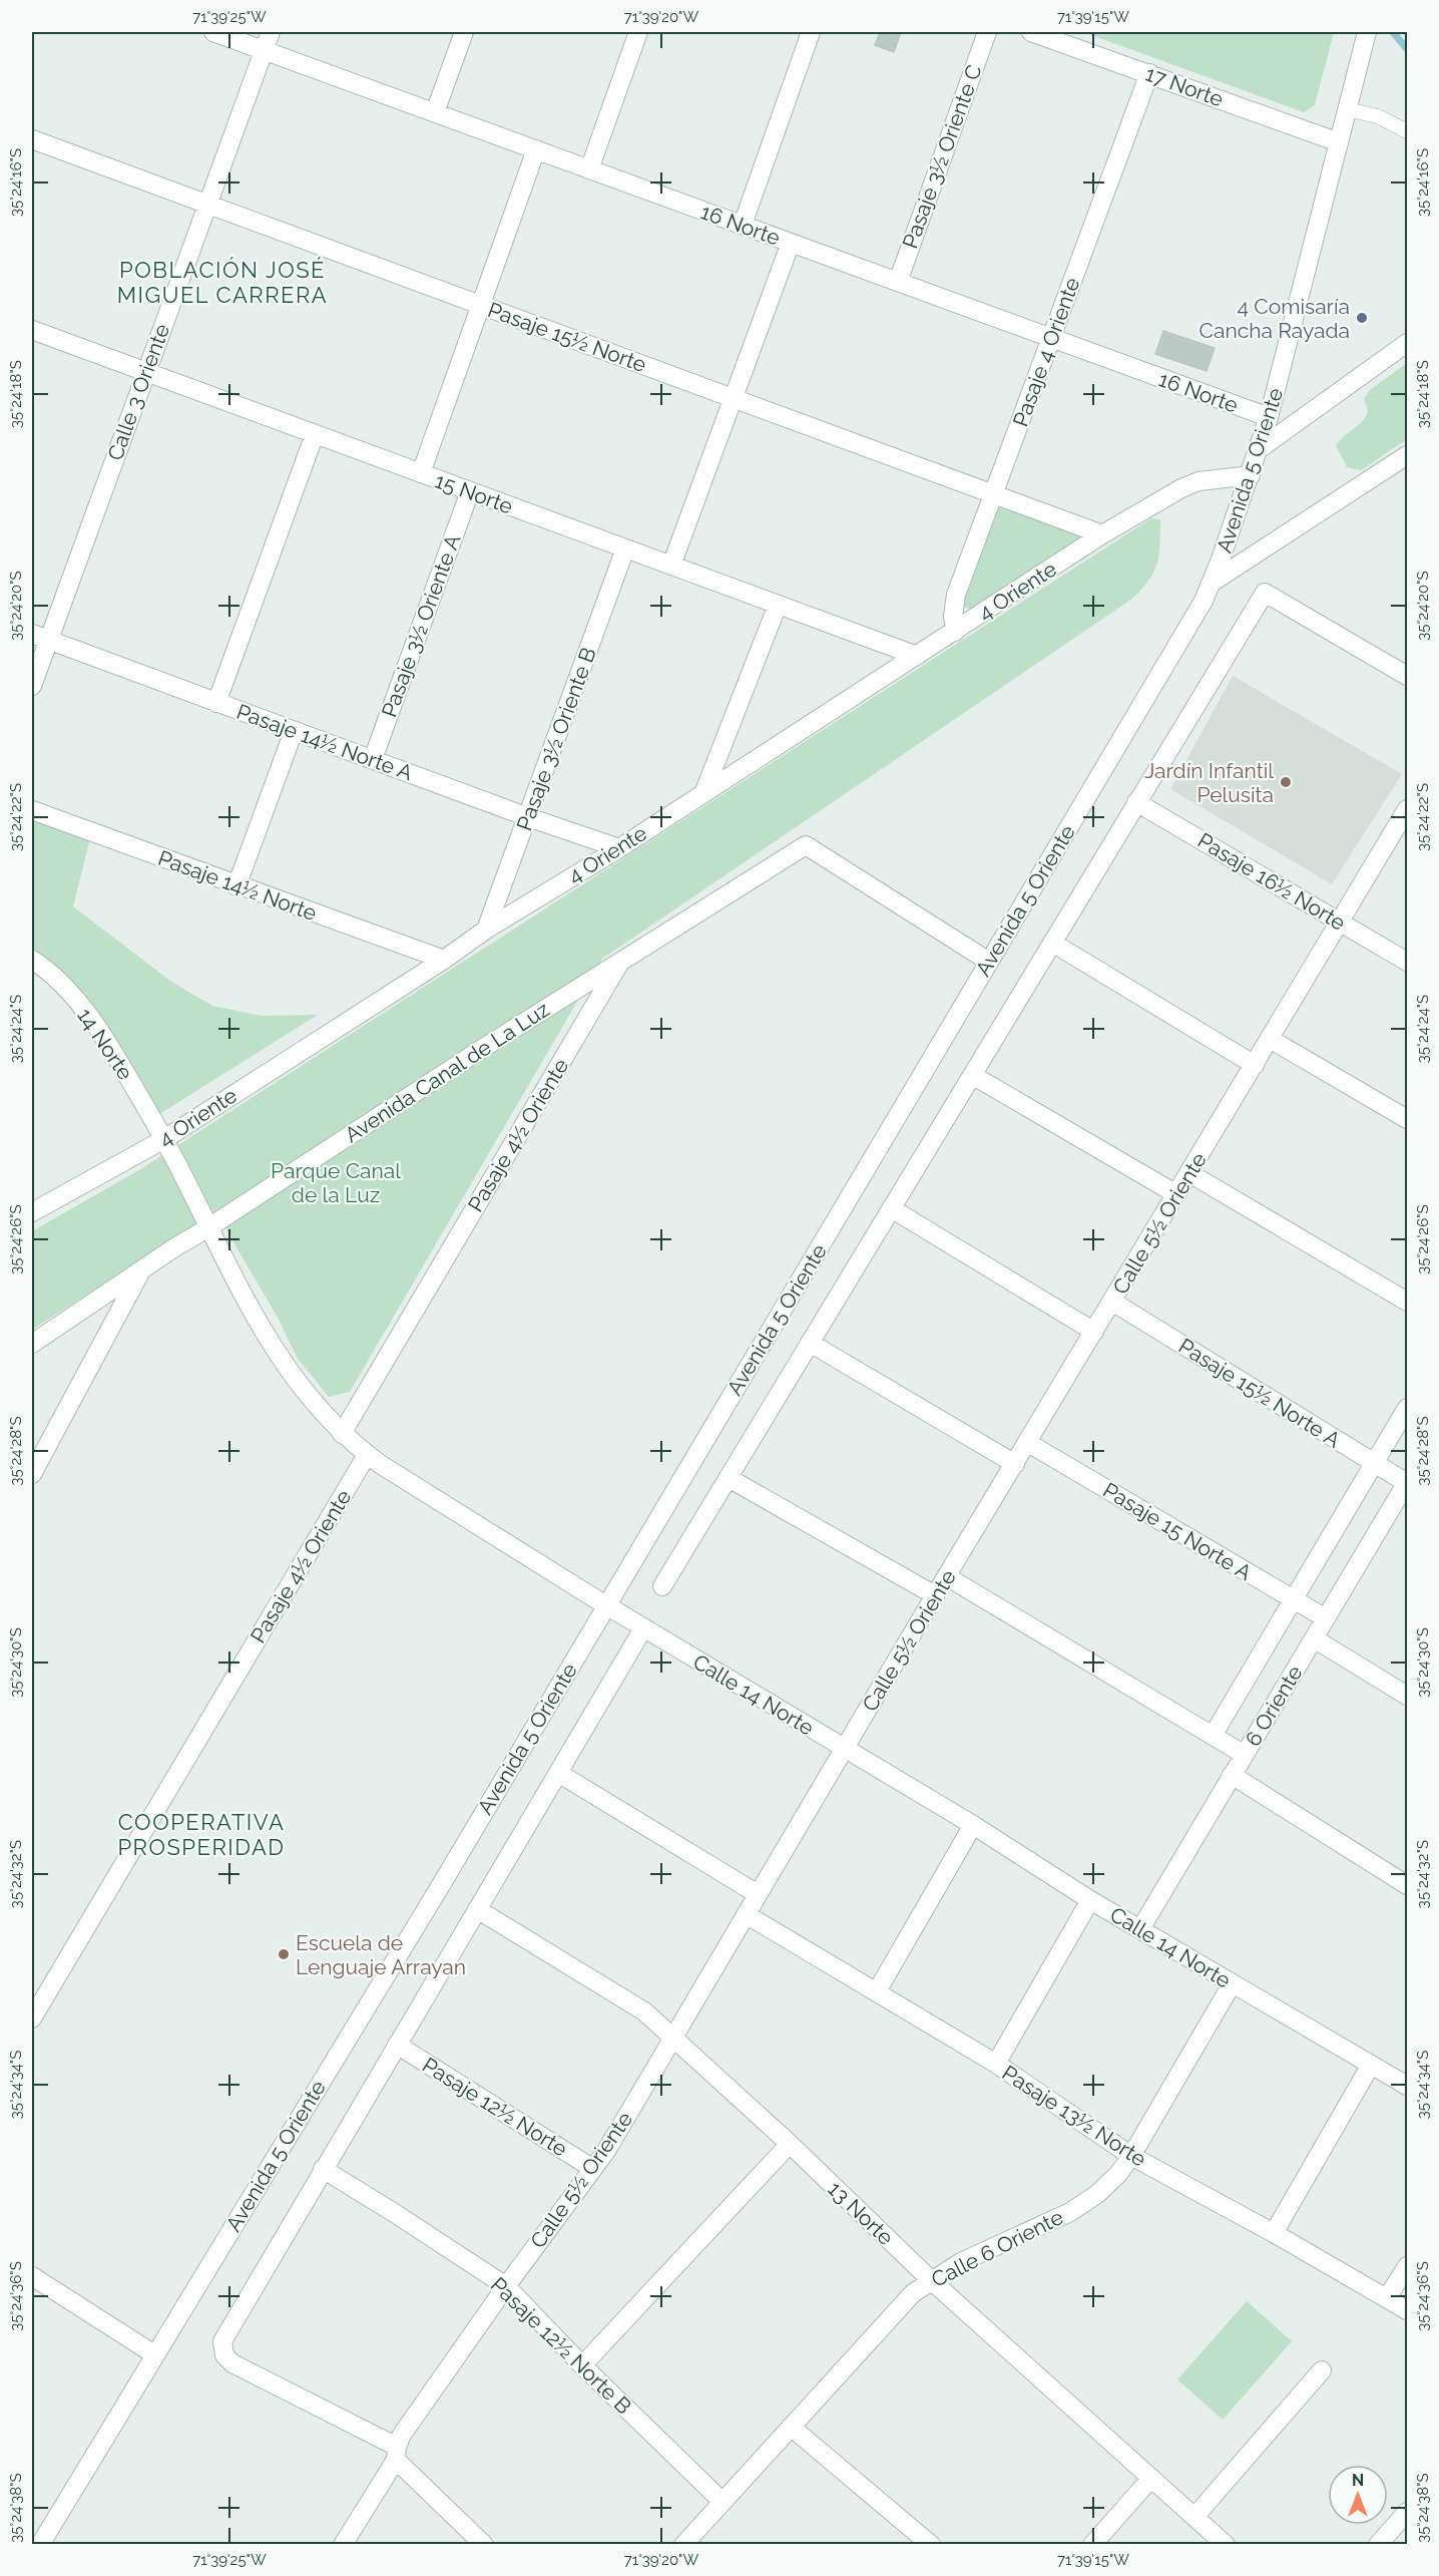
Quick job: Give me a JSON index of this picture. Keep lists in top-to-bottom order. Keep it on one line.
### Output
{"streets":{"street":["17 Norte","Pasaje 3½ Oriente C","16 Norte","Pasaje 15½ Norte","Pasaje 4 Oriente","Calle 3 Oriente","Avenida 5 Oriente","15 Norte","4 Oriente","Pasaje 3½ Oriente A","Pasaje 3½ Oriente B","Pasaje 14½ Norte A","Pasaje 16½ Norte","Pasaje 14½ Norte","14 Norte","Avenida Canal de La Luz","Pasaje 4½ Oriente","Calle 5½ Oriente","Pasaje 15½ Norte A","Pasaje 15 Norte A","Calle 14 Norte","6 Oriente","Pasaje 12½ Norte","Pasaje 13½ Norte","13 Norte","Calle 6 Oriente","Pasaje 12½ Norte B"]},"crossings":[["17 Norte","Pasaje 4 Oriente"],["17 Norte","Avenida 5 Oriente"],["Pasaje 3½ Oriente C","16 Norte"],["16 Norte","Pasaje 4 Oriente"],["16 Norte","Calle 3 Oriente"],["16 Norte","Avenida 5 Oriente"],["Pasaje 15½ Norte","Pasaje 4 Oriente"],["Pasaje 15½ Norte","Calle 3 Oriente"],["Pasaje 15½ Norte","4 Oriente"],["Pasaje 4 Oriente","4 Oriente"],["Calle 3 Oriente","15 Norte"],["Calle 3 Oriente","Pasaje 14½ Norte A"],["Avenida 5 Oriente","4 Oriente"],["Avenida 5 Oriente","Avenida Canal de La Luz"],["Avenida 5 Oriente","Calle 14 Norte"],["15 Norte","4 Oriente"],["15 Norte","Pasaje 3½ Oriente A"],["15 Norte","Pasaje 3½ Oriente B"],["4 Oriente","Pasaje 3½ Oriente B"],["4 Oriente","Pasaje 14½ Norte A"],["4 Oriente","Pasaje 14½ Norte"],["4 Oriente","14 Norte"],["4 Oriente","Calle 14 Norte"],["Pasaje 3½ Oriente A","Pasaje 14½ Norte A"],["Pasaje 3½ Oriente B","Pasaje 14½ Norte A"],["Pasaje 16½ Norte","Calle 5½ Oriente"],["14 Norte","Calle 14 Norte"],["Avenida Canal de La Luz","Pasaje 4½ Oriente"],["Avenida Canal de La Luz","Calle 14 Norte"],["Pasaje 4½ Oriente","Calle 14 Norte"],["Calle 5½ Oriente","Pasaje 15½ Norte A"],["Calle 5½ Oriente","Pasaje 15 Norte A"],["Calle 5½ Oriente","Calle 14 Norte"],["Calle 5½ Oriente","Pasaje 12½ Norte"],["Calle 5½ Oriente","Pasaje 13½ Norte"],["Calle 5½ Oriente","13 Norte"],["Calle 5½ Oriente","Pasaje 12½ Norte B"],["Pasaje 15½ Norte A","6 Oriente"],["Pasaje 15 Norte A","6 Oriente"],["Calle 14 Norte","6 Oriente"],["Calle 14 Norte","Calle 6 Oriente"],["Pasaje 13½ Norte","Calle 6 Oriente"],["13 Norte","Calle 6 Oriente"],["Calle 6 Oriente","Pasaje 12½ Norte B"]],"districts":["POBLACIÓN JOSÉ MIGUEL CARRERA","COOPERATIVA PROSPERIDAD"],"parks":["Parque Canal de la Luz"],"places":["4 Comisaría Cancha Rayada","Jardín Infantil Pelusita","Escuela de Lenguaje Arrayan"],"north":"top","coordinates":["71°39'25\"W","71°39'20\"W","71°39'15\"W","35°24'16\"S","35°24'18\"S","35°24'20\"S","35°24'22\"S","35°24'24\"S","35°24'26\"S","35°24'28\"S","35°24'30\"S","35°24'32\"S","35°24'34\"S","35°24'36\"S","35°24'38\"S"]}
